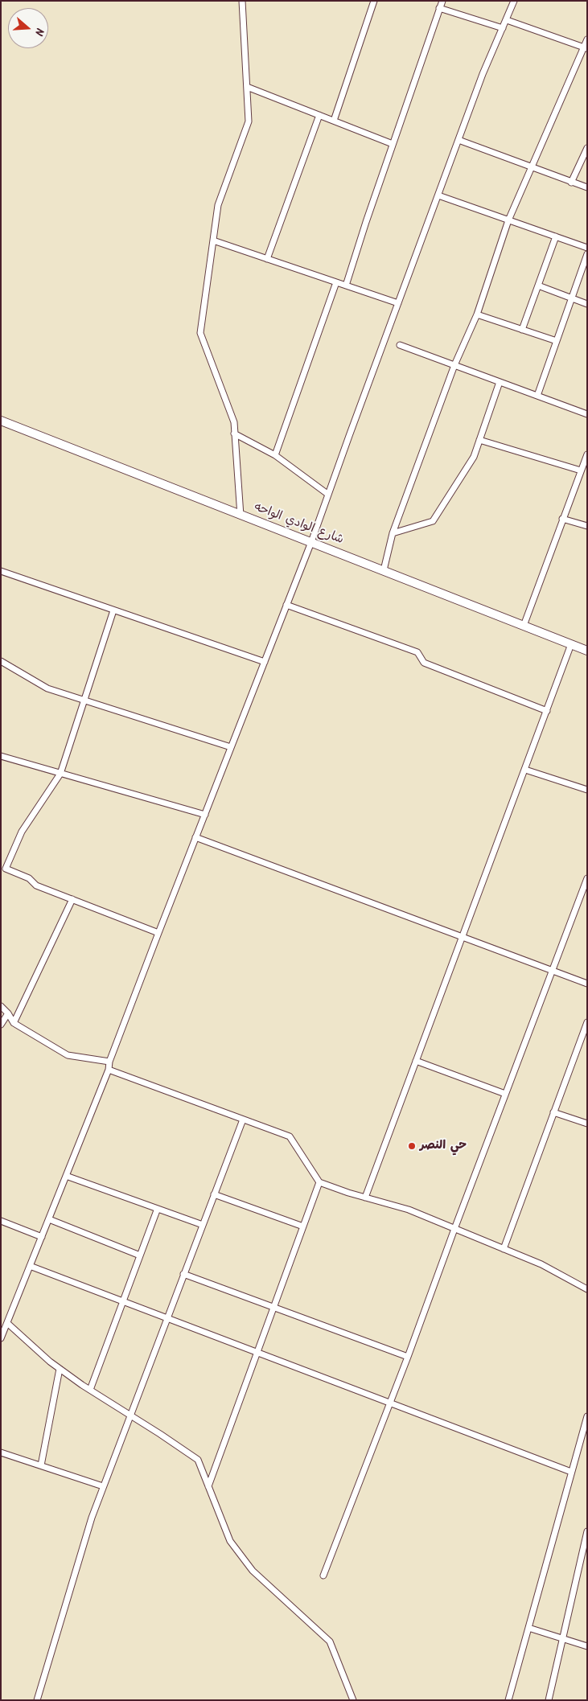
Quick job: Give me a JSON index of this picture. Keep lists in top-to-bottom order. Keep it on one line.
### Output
{"streets":{"main road":["شارع الوادي الواحه"]},"places":["حي النصر"],"north":"right"}
